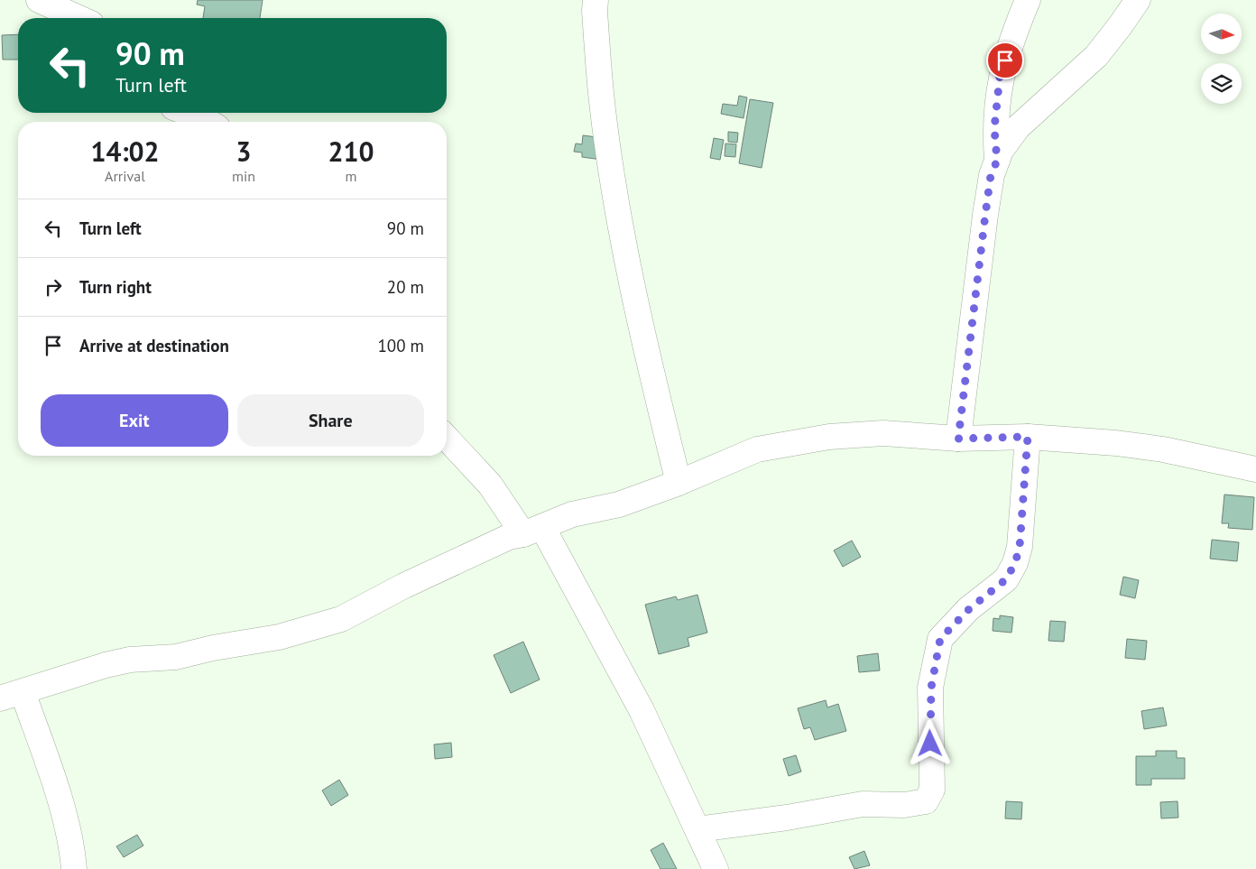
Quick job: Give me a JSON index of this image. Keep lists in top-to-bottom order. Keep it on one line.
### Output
{"north":"right","page":{"turn":["90 m","Turn left"],"eta":["14:02","Arrival","3","min","210","m"],"list":[{"name":"Turn left","value":"90 m"},{"name":"Turn right","value":"20 m"},{"name":"Arrive at destination","value":"100 m"}],"buttons":["Exit","Share"]}}
